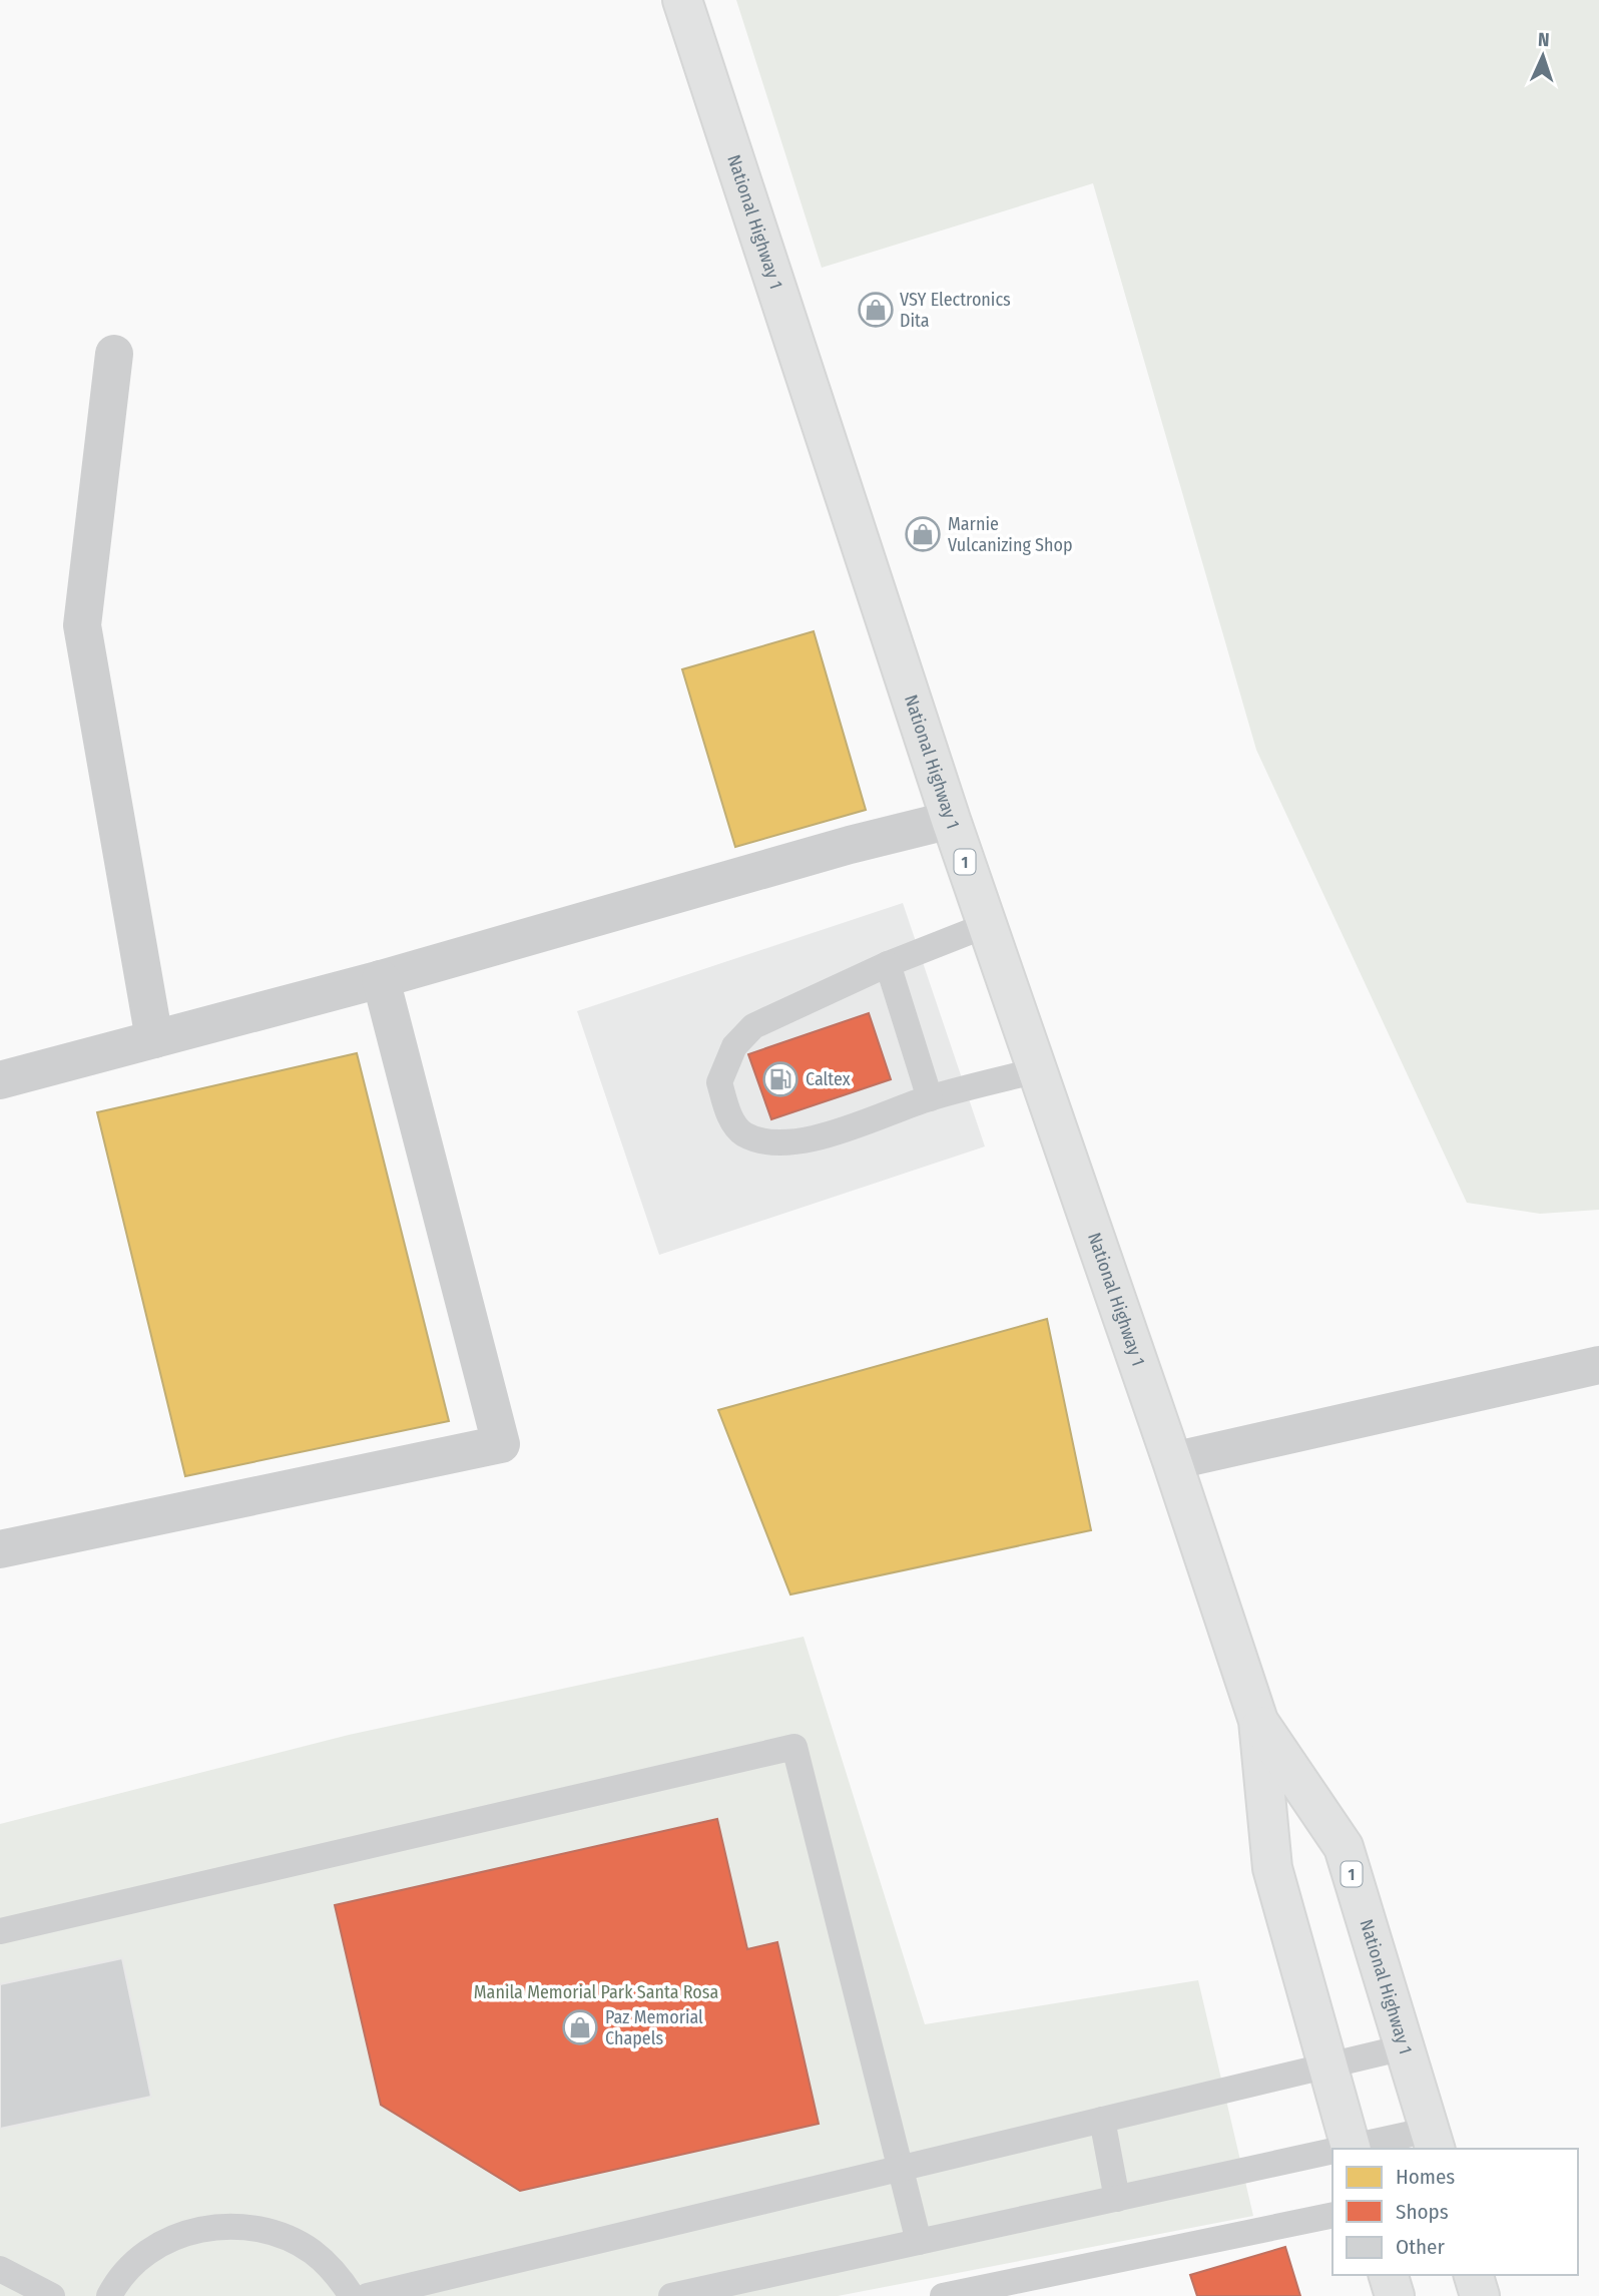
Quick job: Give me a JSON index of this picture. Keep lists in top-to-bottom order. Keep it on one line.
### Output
{"streets":{"highway":["National Highway 1","1"]},"parks":["Manila Memorial Park Santa Rosa"],"places":{"shop":["VSY Electronics Dita","Marnie Vulcanizing Shop","Paz Memorial Chapels"],"fuel station":["Caltex"]},"legend":["Homes","Shops","Other"],"north":"top"}
